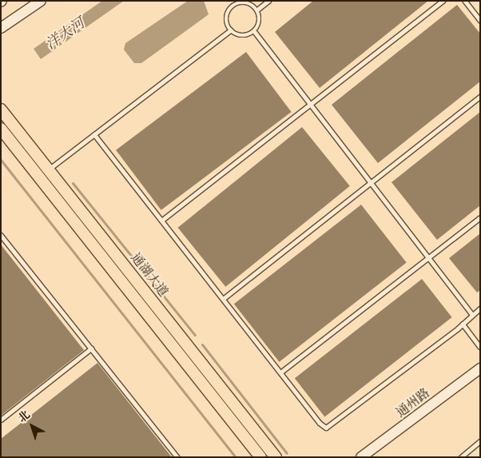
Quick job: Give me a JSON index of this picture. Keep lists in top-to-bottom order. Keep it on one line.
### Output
{"streets":{"main road":["通湖大道"],"street":["通州路"]},"water":["洋大河"],"north":"top left"}
